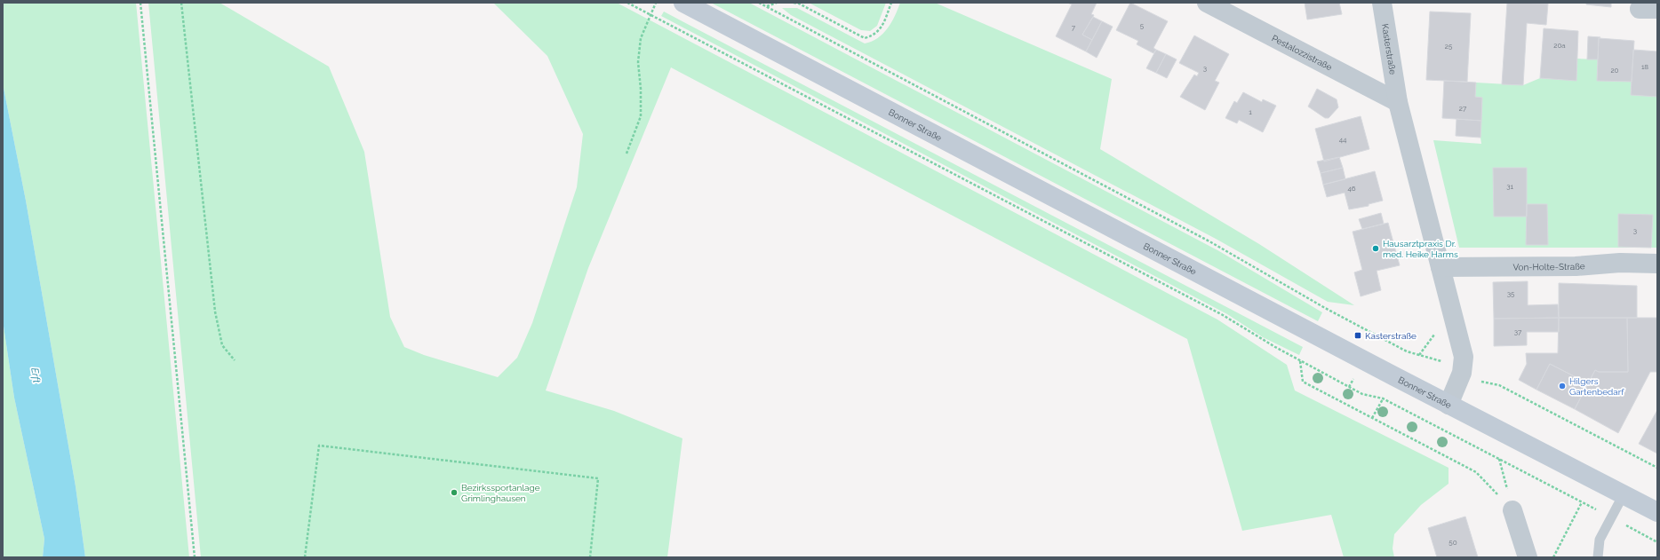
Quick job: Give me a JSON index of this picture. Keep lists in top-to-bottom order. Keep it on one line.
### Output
{"streets":{"main road":["Bonner Straße"],"street":["Kasterstraße","Pestalozzistraße","Von-Holte-Straße"]},"crossings":[["Kasterstraße","Pestalozzistraße"],["Kasterstraße","Bonner Straße"],["Kasterstraße","Von-Holte-Straße"]],"water":["Erft"],"places":{"other":["Hausarztpraxis Dr. med. Heike Harms","Hilgers Gartenbedarf","Bezirkssportanlage Grimlinghausen"],"transit":["Kasterstraße"]},"house_numbers":["5","7","20a","25","18","3","20","27","1","44","31","46","3","35","37","50"]}
